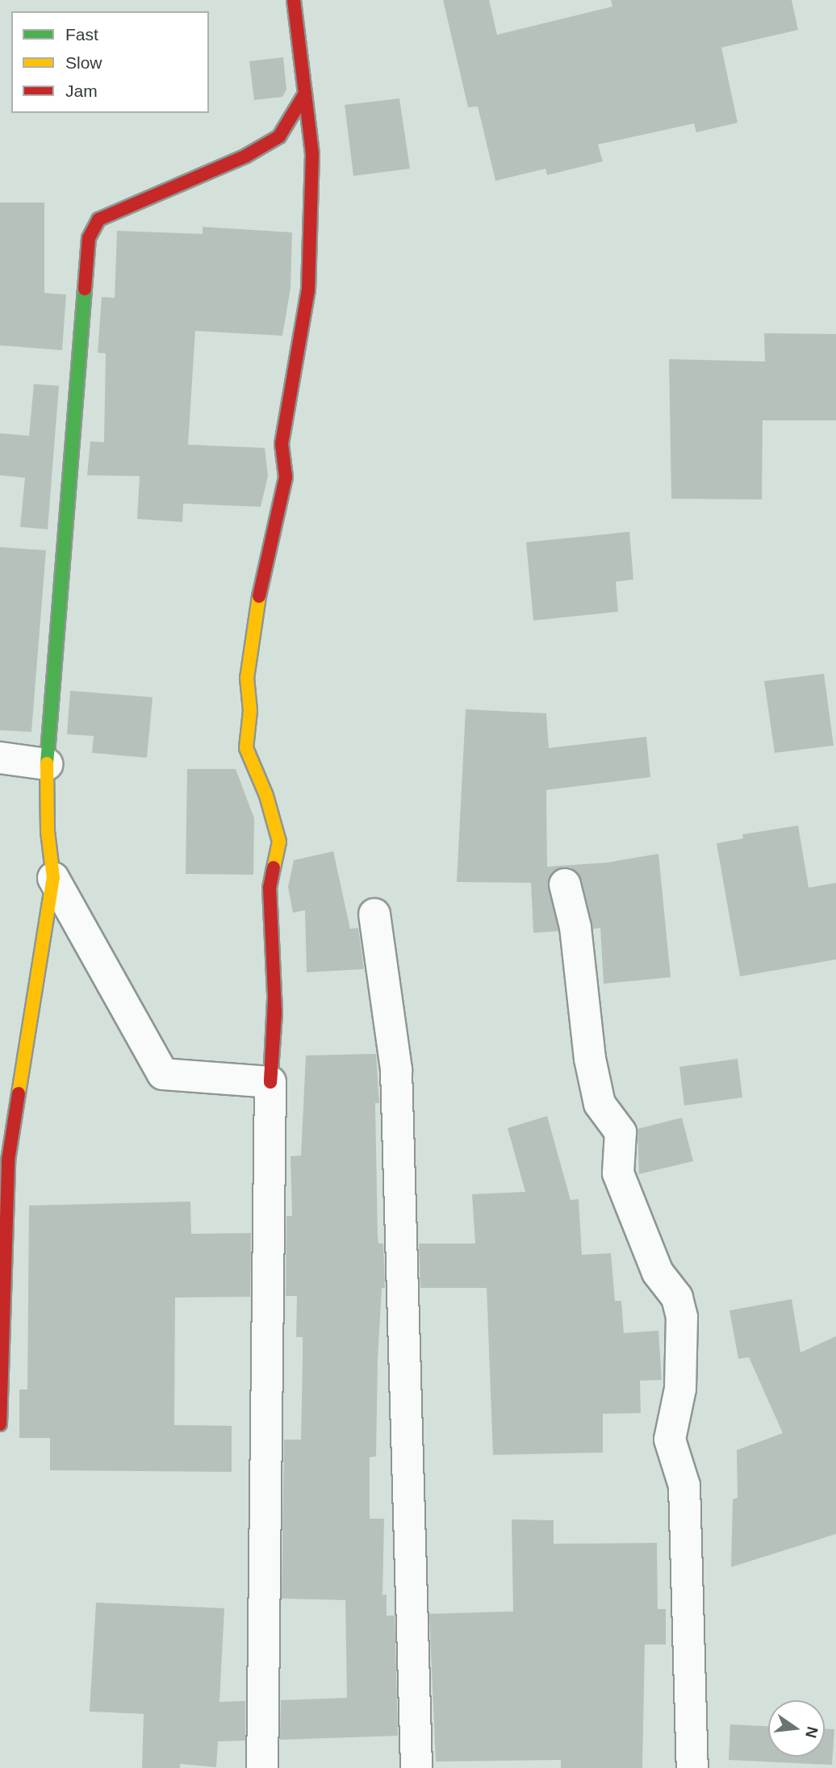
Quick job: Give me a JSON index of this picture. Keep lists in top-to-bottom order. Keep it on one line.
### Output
{"legend":["Fast","Slow","Jam"],"north":"right"}
